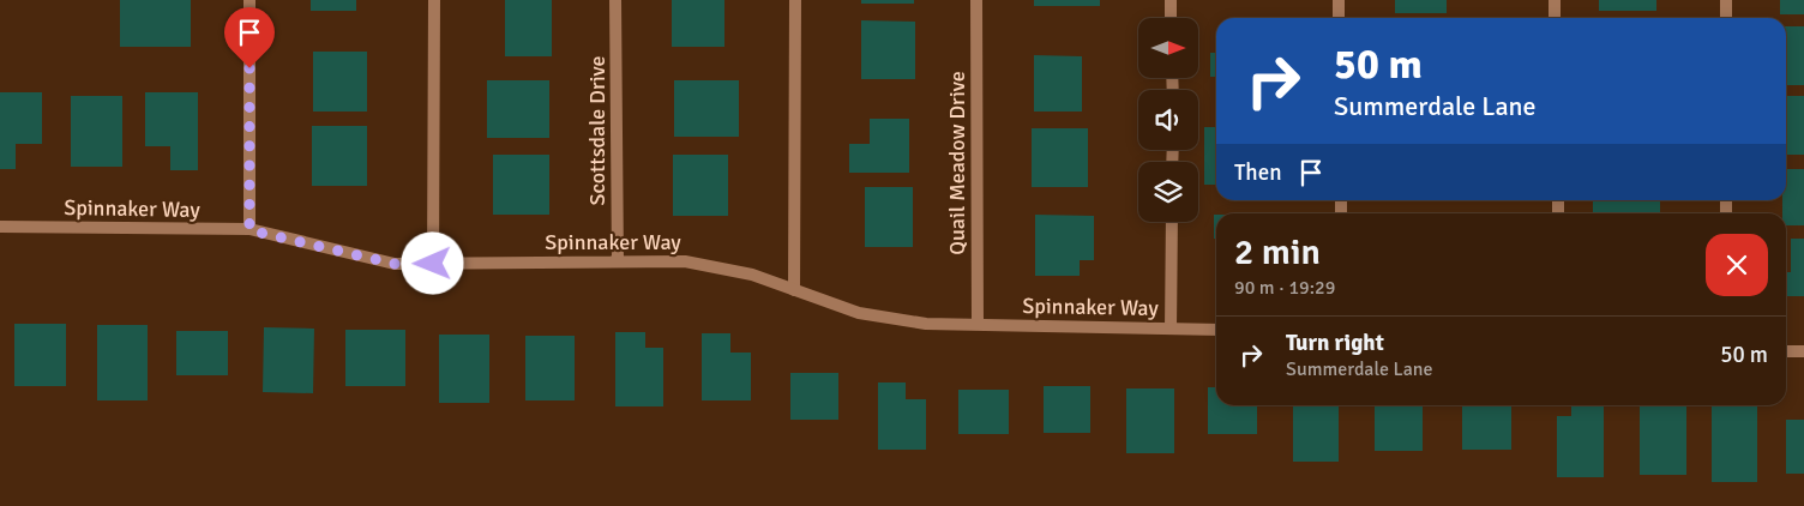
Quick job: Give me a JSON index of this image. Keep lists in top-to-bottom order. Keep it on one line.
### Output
{"streets":{"street":["Scottsdale Drive","Quail Meadow Drive","Spinnaker Way"]},"crossings":[["Scottsdale Drive","Spinnaker Way"],["Quail Meadow Drive","Spinnaker Way"]],"north":"right","page":{"turn":["50 m","Summerdale Lane"],"then":"Then","heading":["2 min","90 m · 19:29"],"list":[{"name":"Turn right","note":"Summerdale Lane","value":"50 m"}]}}
